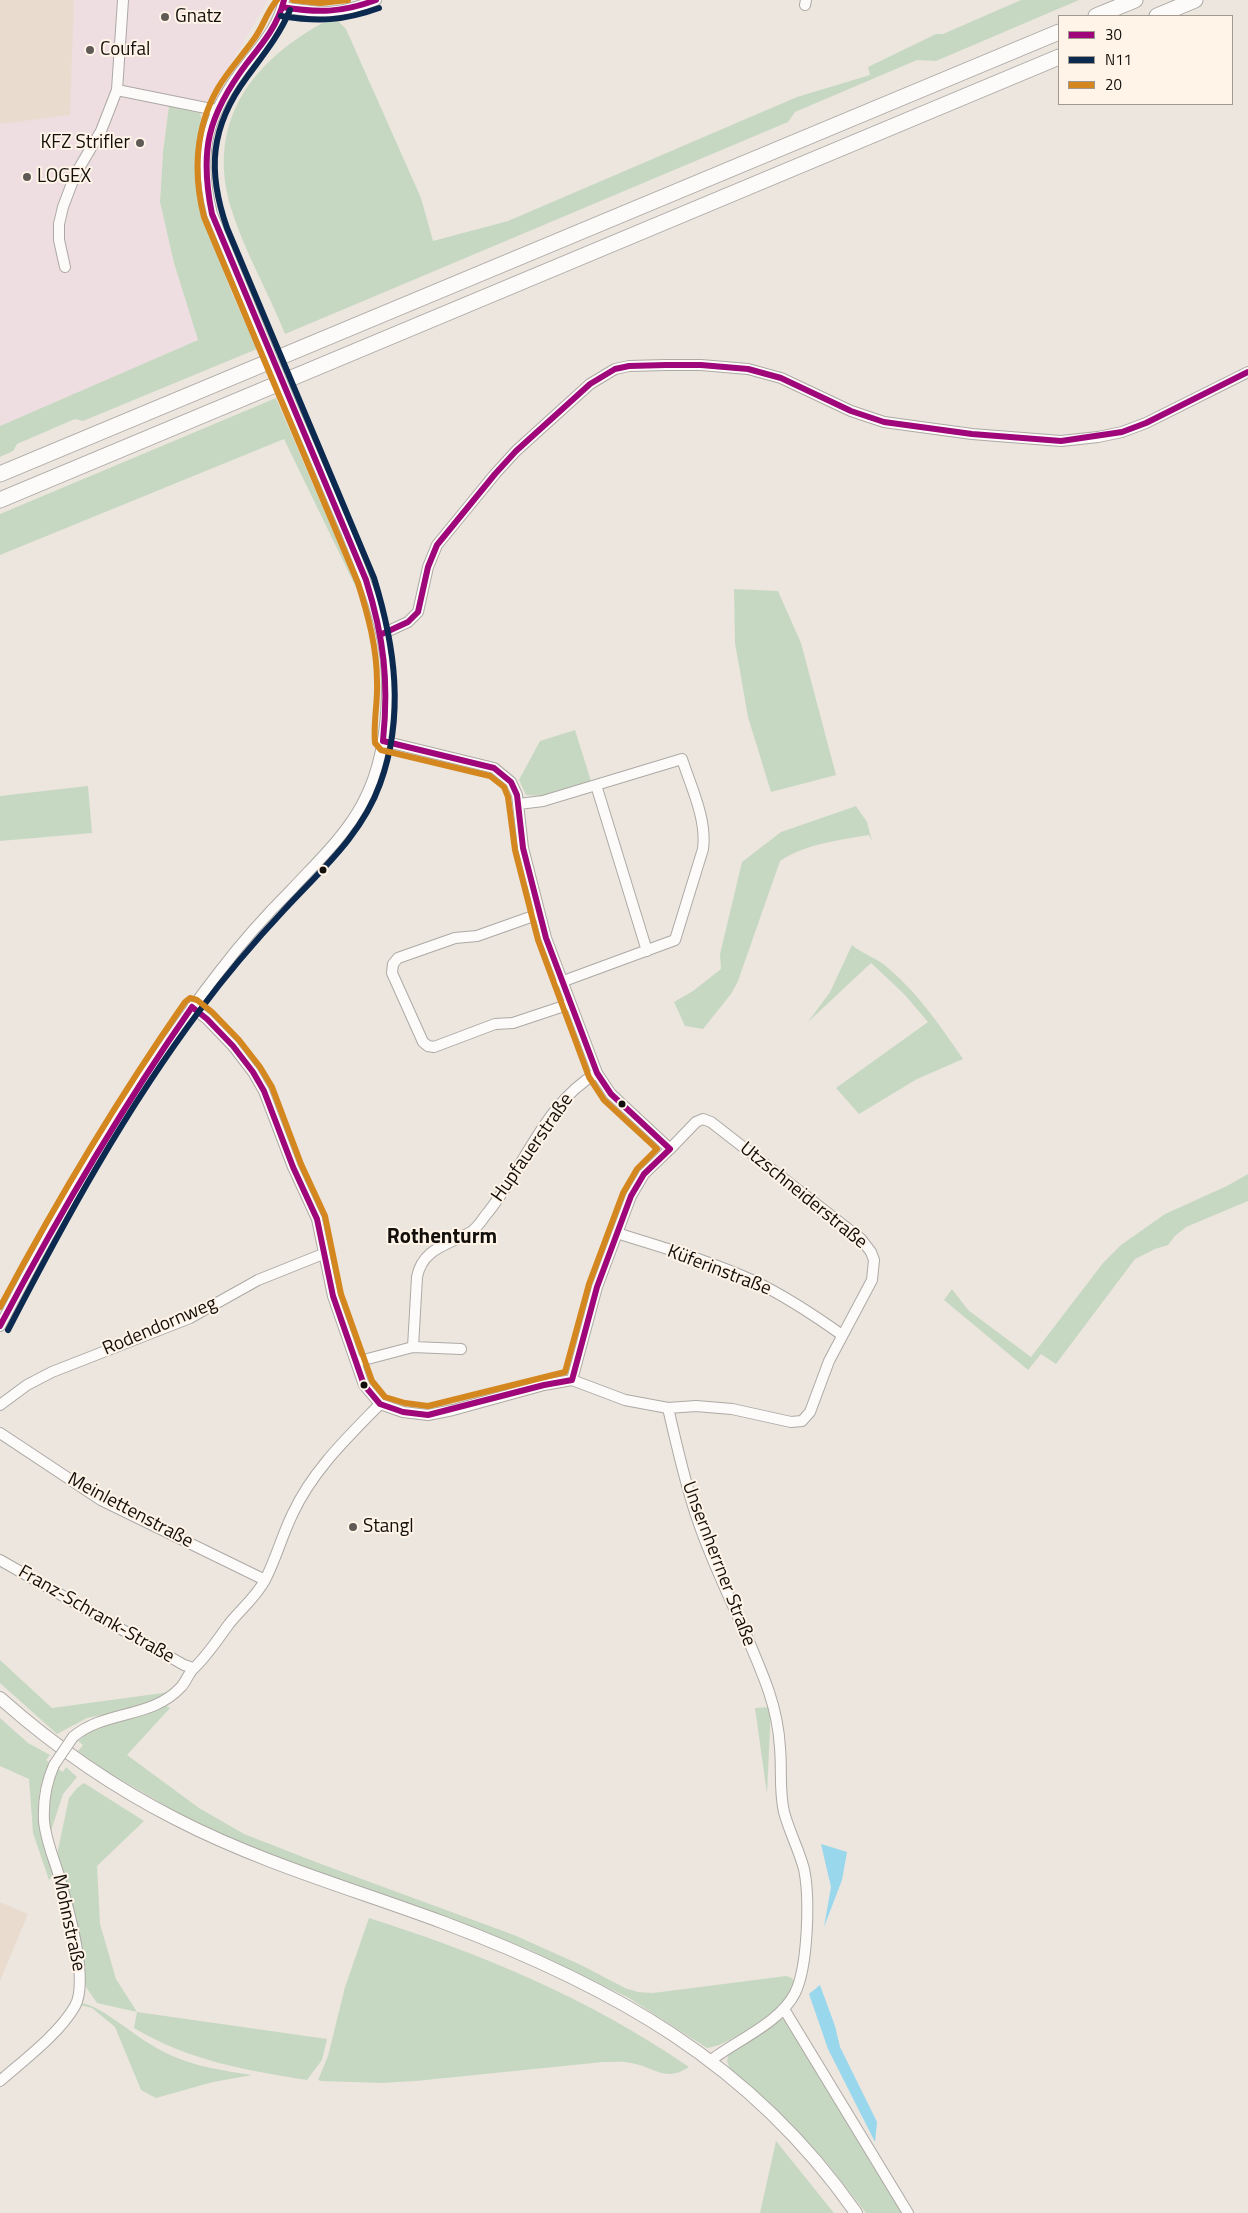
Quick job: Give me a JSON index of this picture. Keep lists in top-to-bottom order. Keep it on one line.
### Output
{"streets":{"street":["Hupfauerstraße","Utzschneiderstraße","Küferinstraße","Rodendornweg","Meinlettenstraße","Unsernherrner Straße","Franz-Schrank-Straße","Mohnstraße"]},"crossings":[["Utzschneiderstraße","Küferinstraße"],["Utzschneiderstraße","Unsernherrner Straße"],["Franz-Schrank-Straße","Mohnstraße"]],"districts":["Rothenturm"],"places":["Gnatz","Coufal","KFZ Strifler","LOGEX","Stangl"],"lines":["transit line 30","transit line 20","transit line N11"],"legend":["30","N11","20"]}
